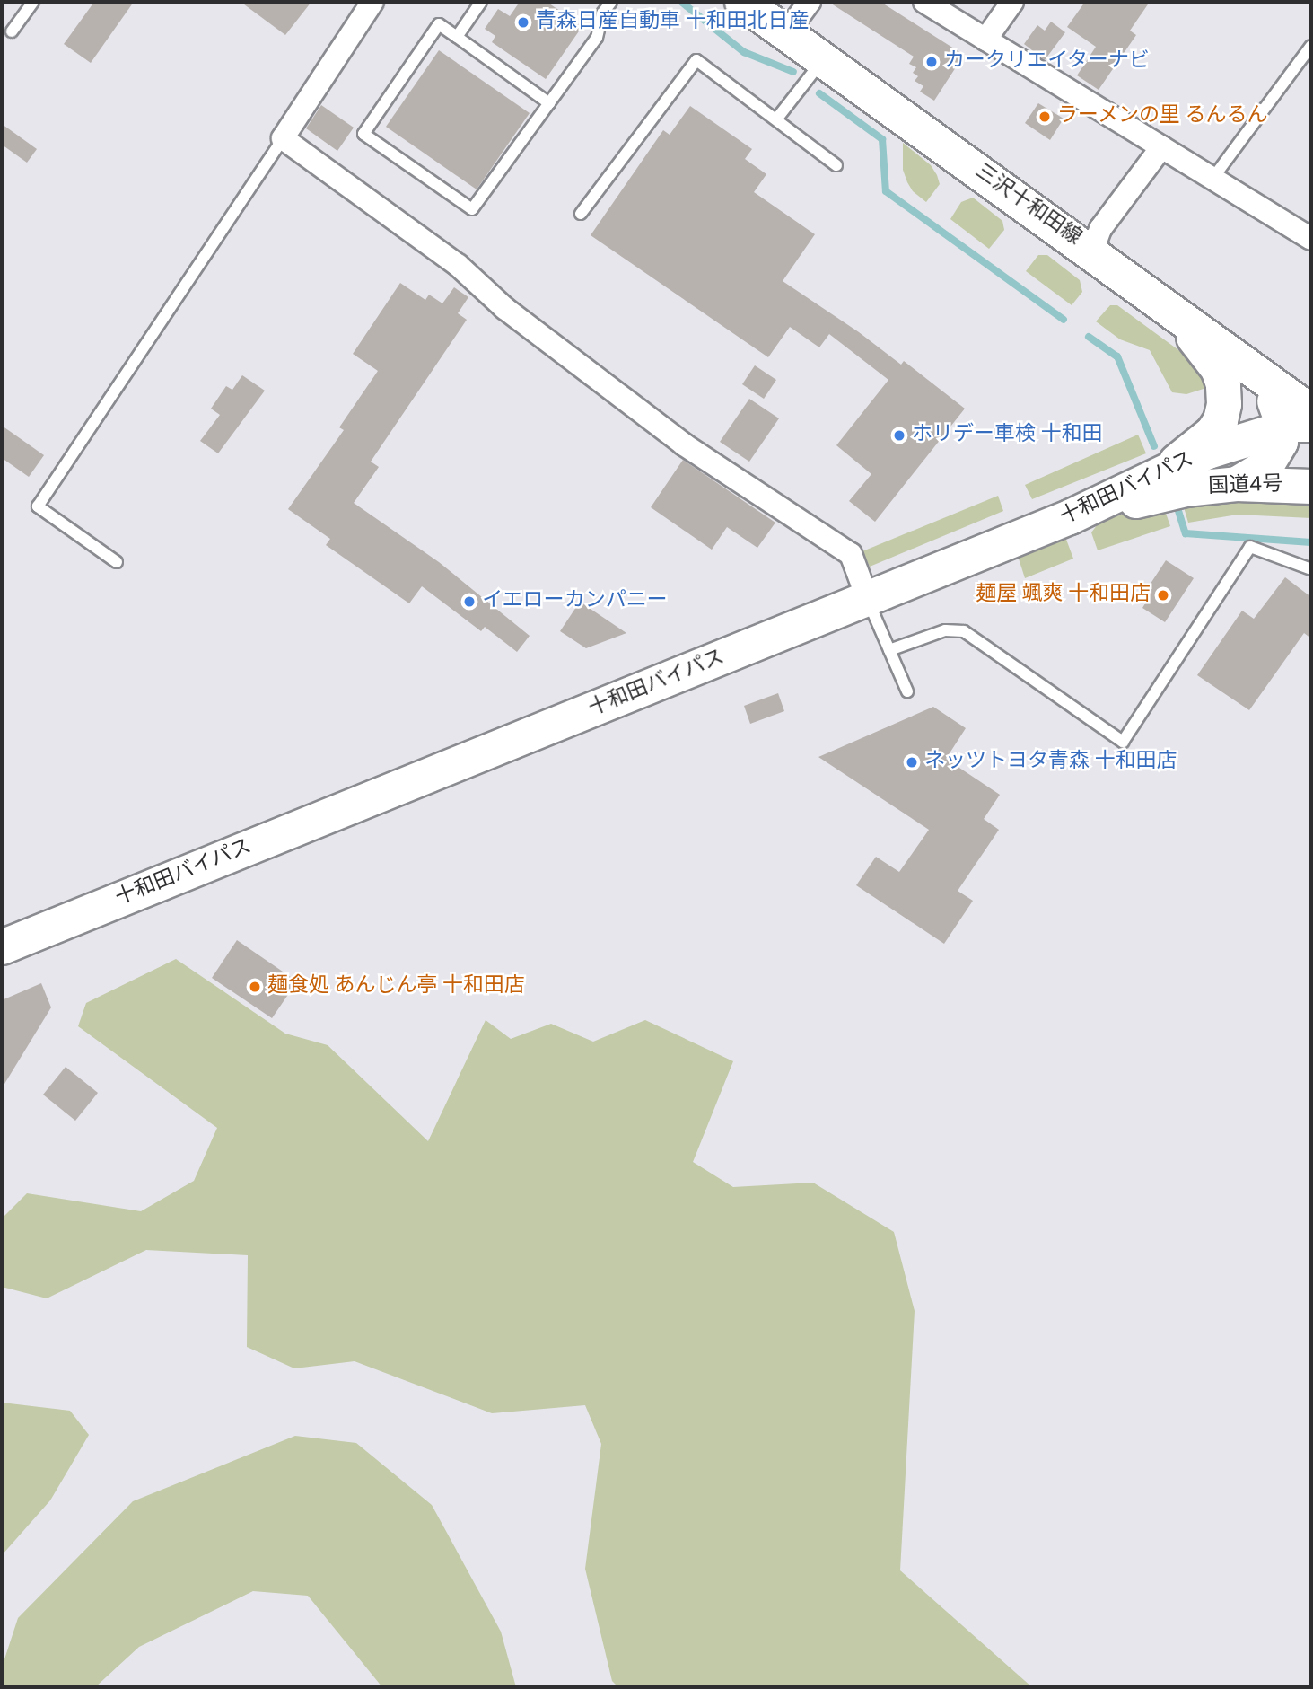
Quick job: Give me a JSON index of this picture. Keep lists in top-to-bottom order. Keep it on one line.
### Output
{"streets":{"main road":["三沢十和田線","国道4号","十和田バイパス"]},"crossings":[["国道4号","十和田バイパス"]],"places":["青森日産自動車 十和田北日産","カークリエイターナビ","ラーメンの里 るんるん","ホリデー車検 十和田","麺屋 颯爽 十和田店","イエローカンパニー","ネッツトヨタ青森 十和田店","麺食処 あんじん亭 十和田店"]}
